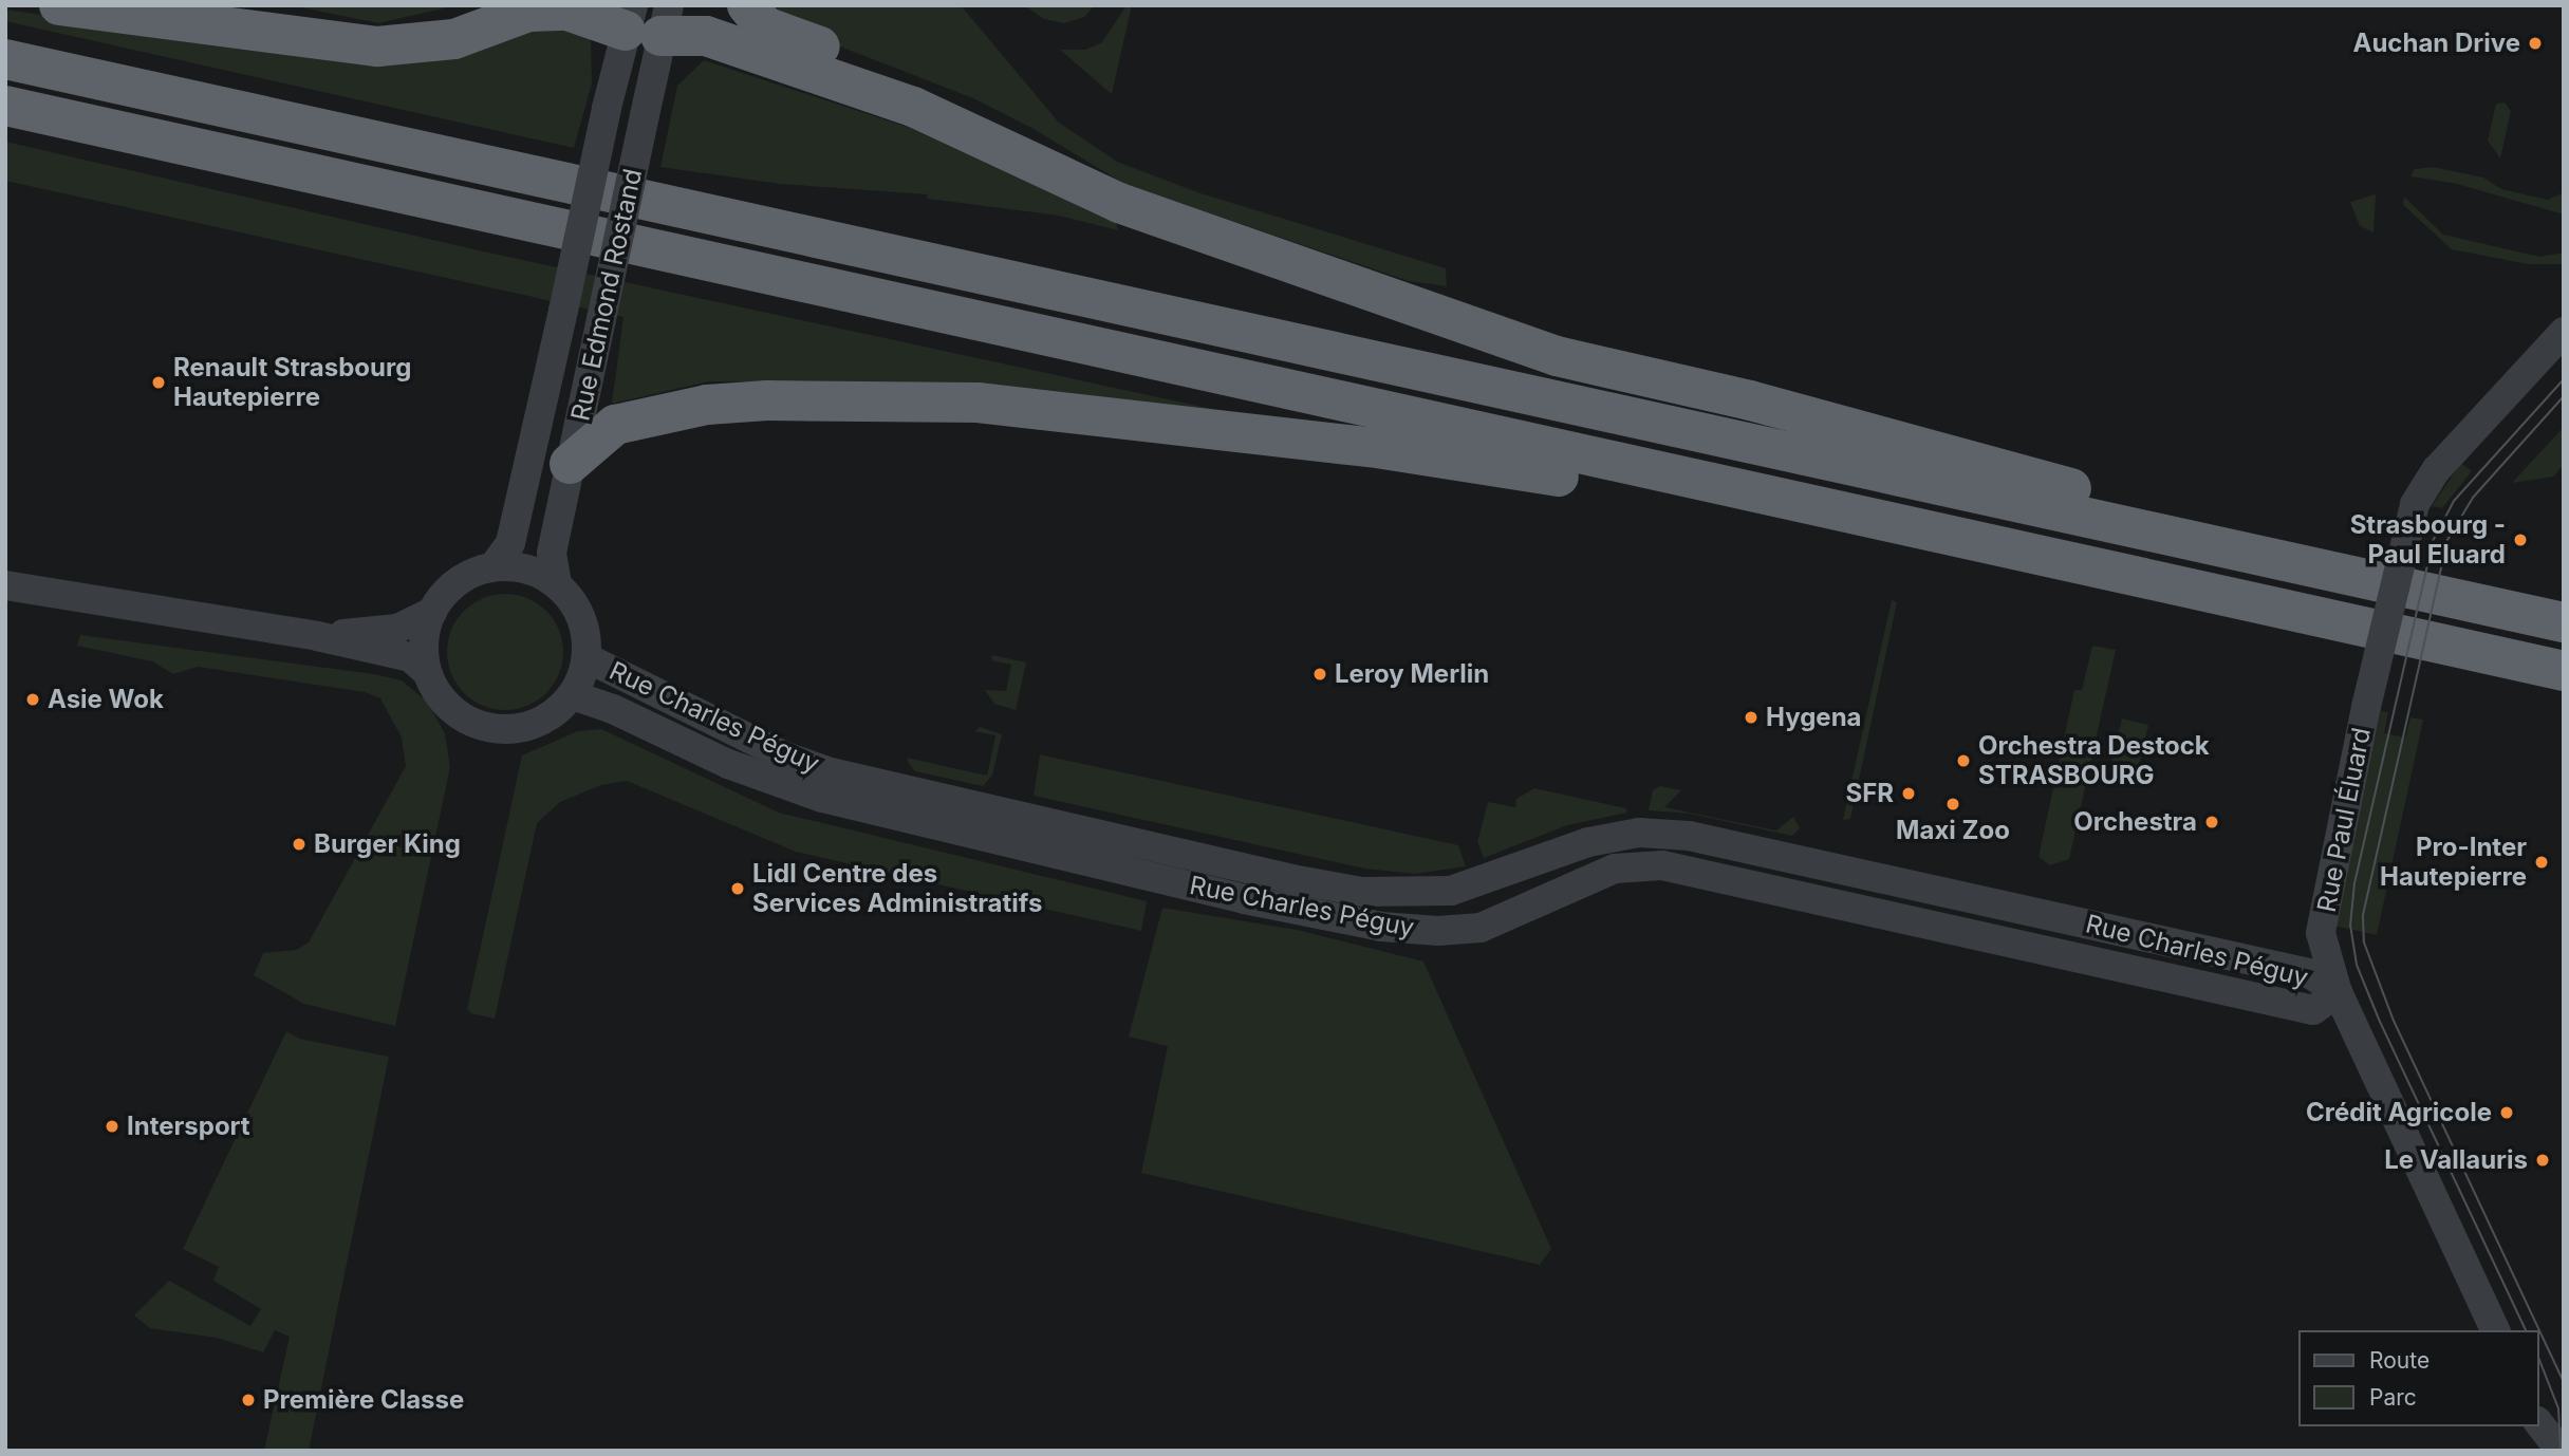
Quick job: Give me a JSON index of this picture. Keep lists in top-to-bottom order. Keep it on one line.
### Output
{"streets":{"street":["Rue Edmond Rostand","Rue Charles Péguy","Rue Paul Éluard"]},"crossings":[["Rue Edmond Rostand","Rue Charles Péguy"],["Rue Charles Péguy","Rue Paul Éluard"]],"places":["Auchan Drive","Renault Strasbourg Hautepierre","Strasbourg - Paul Eluard","Leroy Merlin","Asie Wok","Hygena","Orchestra Destock STRASBOURG","SFR","Maxi Zoo","Orchestra","Burger King","Pro-Inter Hautepierre","Lidl Centre des Services Administratifs","Crédit Agricole","Intersport","Le Vallauris","Première Classe"],"legend":["Route","Parc"]}
